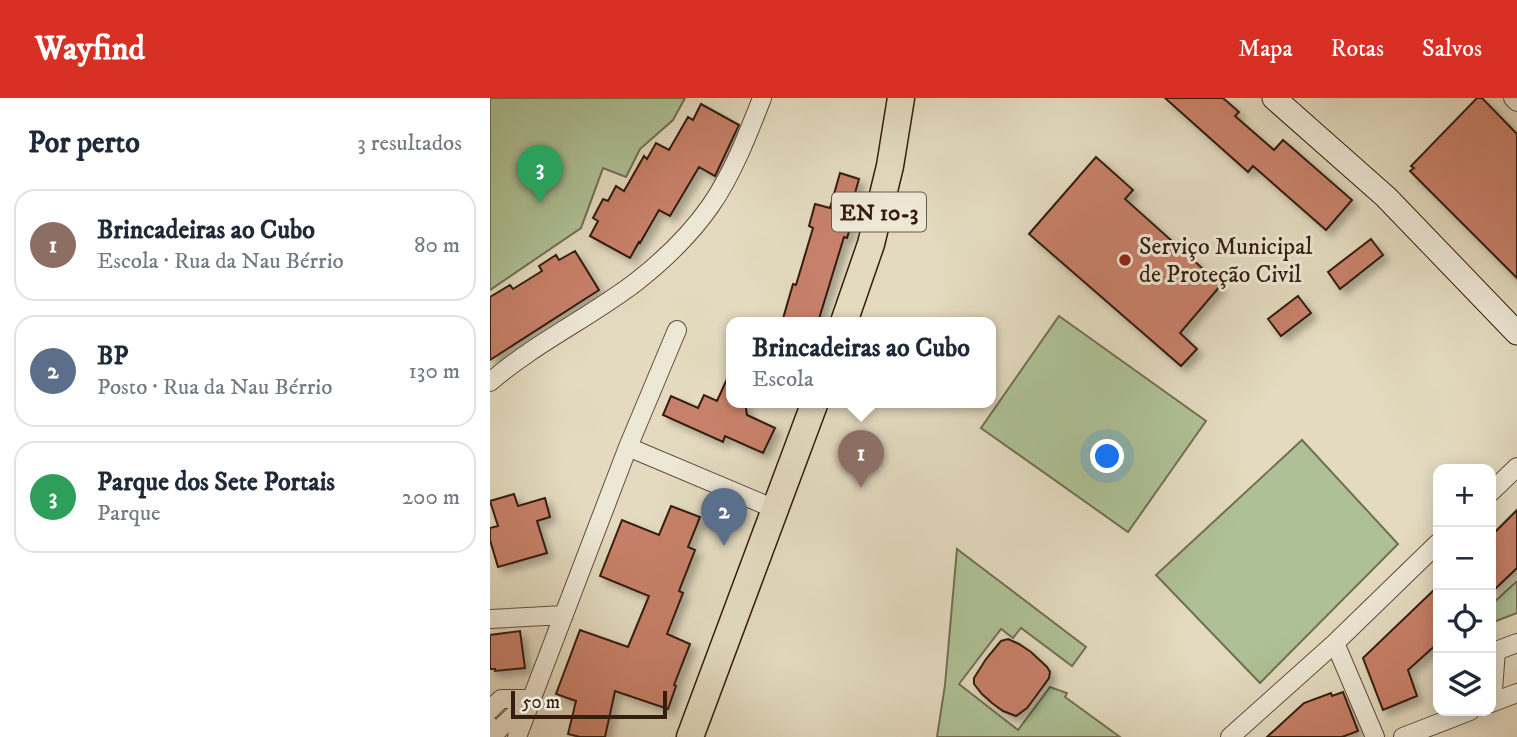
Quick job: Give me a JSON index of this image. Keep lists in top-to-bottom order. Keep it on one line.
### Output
{"streets":{"main road":["EN 10-3"]},"places":["Serviço Municipal de Proteção Civil"],"scale_bar":"50 m","page":{"header":"Wayfind","nav":["Mapa","Rotas","Salvos"],"heading":["Por perto","3 resultados"],"pins":["3","1","2"],"list":[{"mark":"1","name":"Brincadeiras ao Cubo","note":"Escola · Rua da Nau Bérrio","value":"80 m"},{"mark":"2","name":"BP","note":"Posto · Rua da Nau Bérrio","value":"130 m"},{"mark":"3","name":"Parque dos Sete Portais","note":"Parque","value":"200 m"}],"popup":["Brincadeiras ao Cubo","Escola"],"map_buttons":["+","−"],"scale":"50 m"}}
